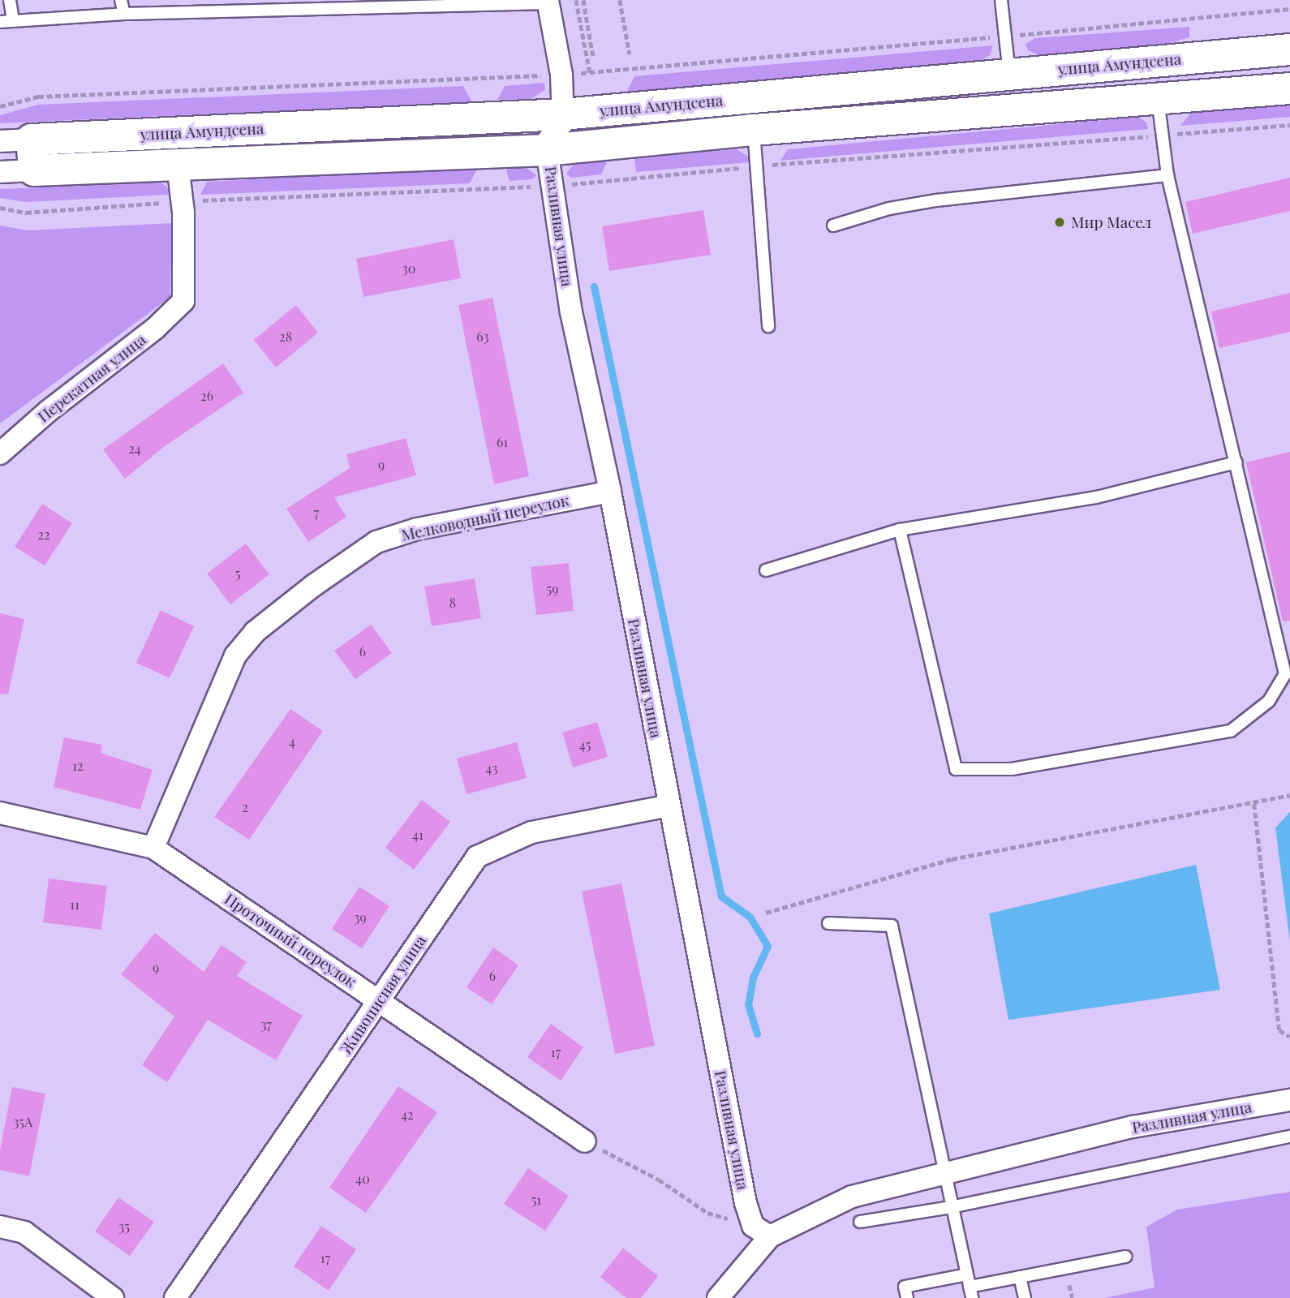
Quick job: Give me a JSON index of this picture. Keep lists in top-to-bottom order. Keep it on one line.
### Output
{"streets":{"street":["улица Амундсена","Разливная улица","Перекатная улица","Мелководный переулок","Проточный переулок","Живописная улица"]},"crossings":[["улица Амундсена","Разливная улица"],["Разливная улица","Мелководный переулок"],["Разливная улица","Живописная улица"],["Мелководный переулок","Проточный переулок"],["Проточный переулок","Живописная улица"]],"places":["Мир Масел"],"house_numbers":["30","28","63","26","61","24","9","7","22","5","59","8","6","4","45","12","43","2","41","11","39","9","6","37","17","42","35А","40","51","35","17"]}
